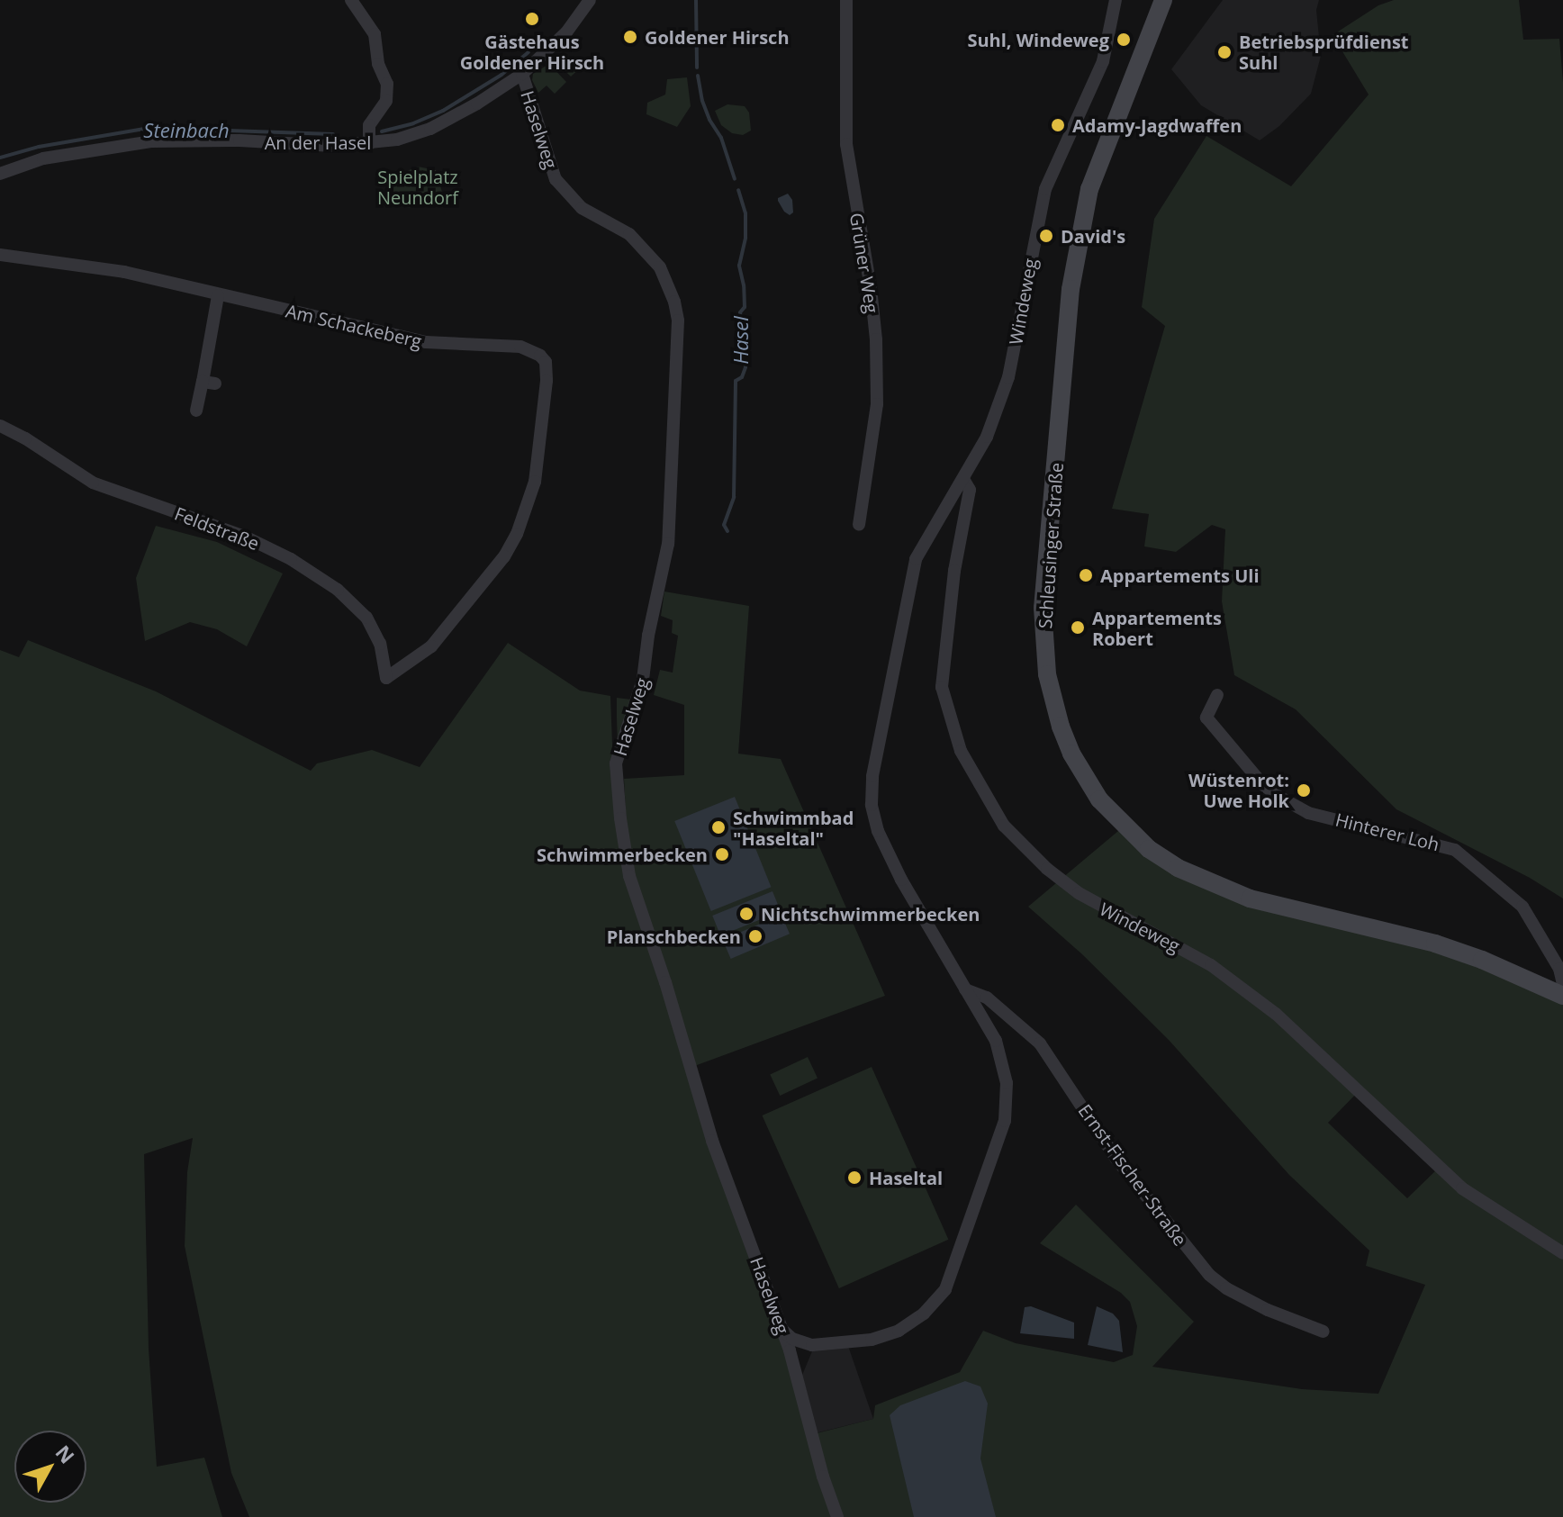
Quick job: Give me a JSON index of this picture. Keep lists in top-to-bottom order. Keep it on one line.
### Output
{"streets":{"main road":["Schleusinger Straße"],"street":["Haselweg","An der Hasel","Grüner Weg","Windeweg","Am Schackeberg","Feldstraße","Hinterer Loh","Ernst-Fischer-Straße"]},"crossings":[["Haselweg","An der Hasel"],["Windeweg","Ernst-Fischer-Straße"],["Am Schackeberg","Feldstraße"]],"water":["Steinbach","Hasel"],"parks":["Spielplatz Neundorf"],"places":["Gästehaus Goldener Hirsch","Goldener Hirsch","Suhl, Windeweg","Betriebsprüfdienst Suhl","Adamy-Jagdwaffen","David's","Appartements Uli","Appartements Robert","Wüstenrot: Uwe Holk","Schwimmbad \"Haseltal\"","Schwimmerbecken","Nichtschwimmerbecken","Planschbecken","Haseltal"],"north":"top right"}
